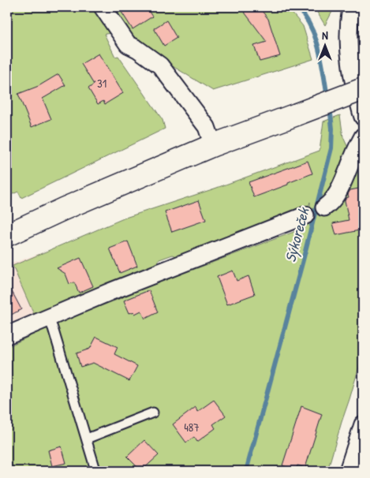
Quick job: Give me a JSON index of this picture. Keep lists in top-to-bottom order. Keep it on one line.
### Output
{"water":["Sýkoreček"],"house_numbers":["31","487"],"north":"top"}
